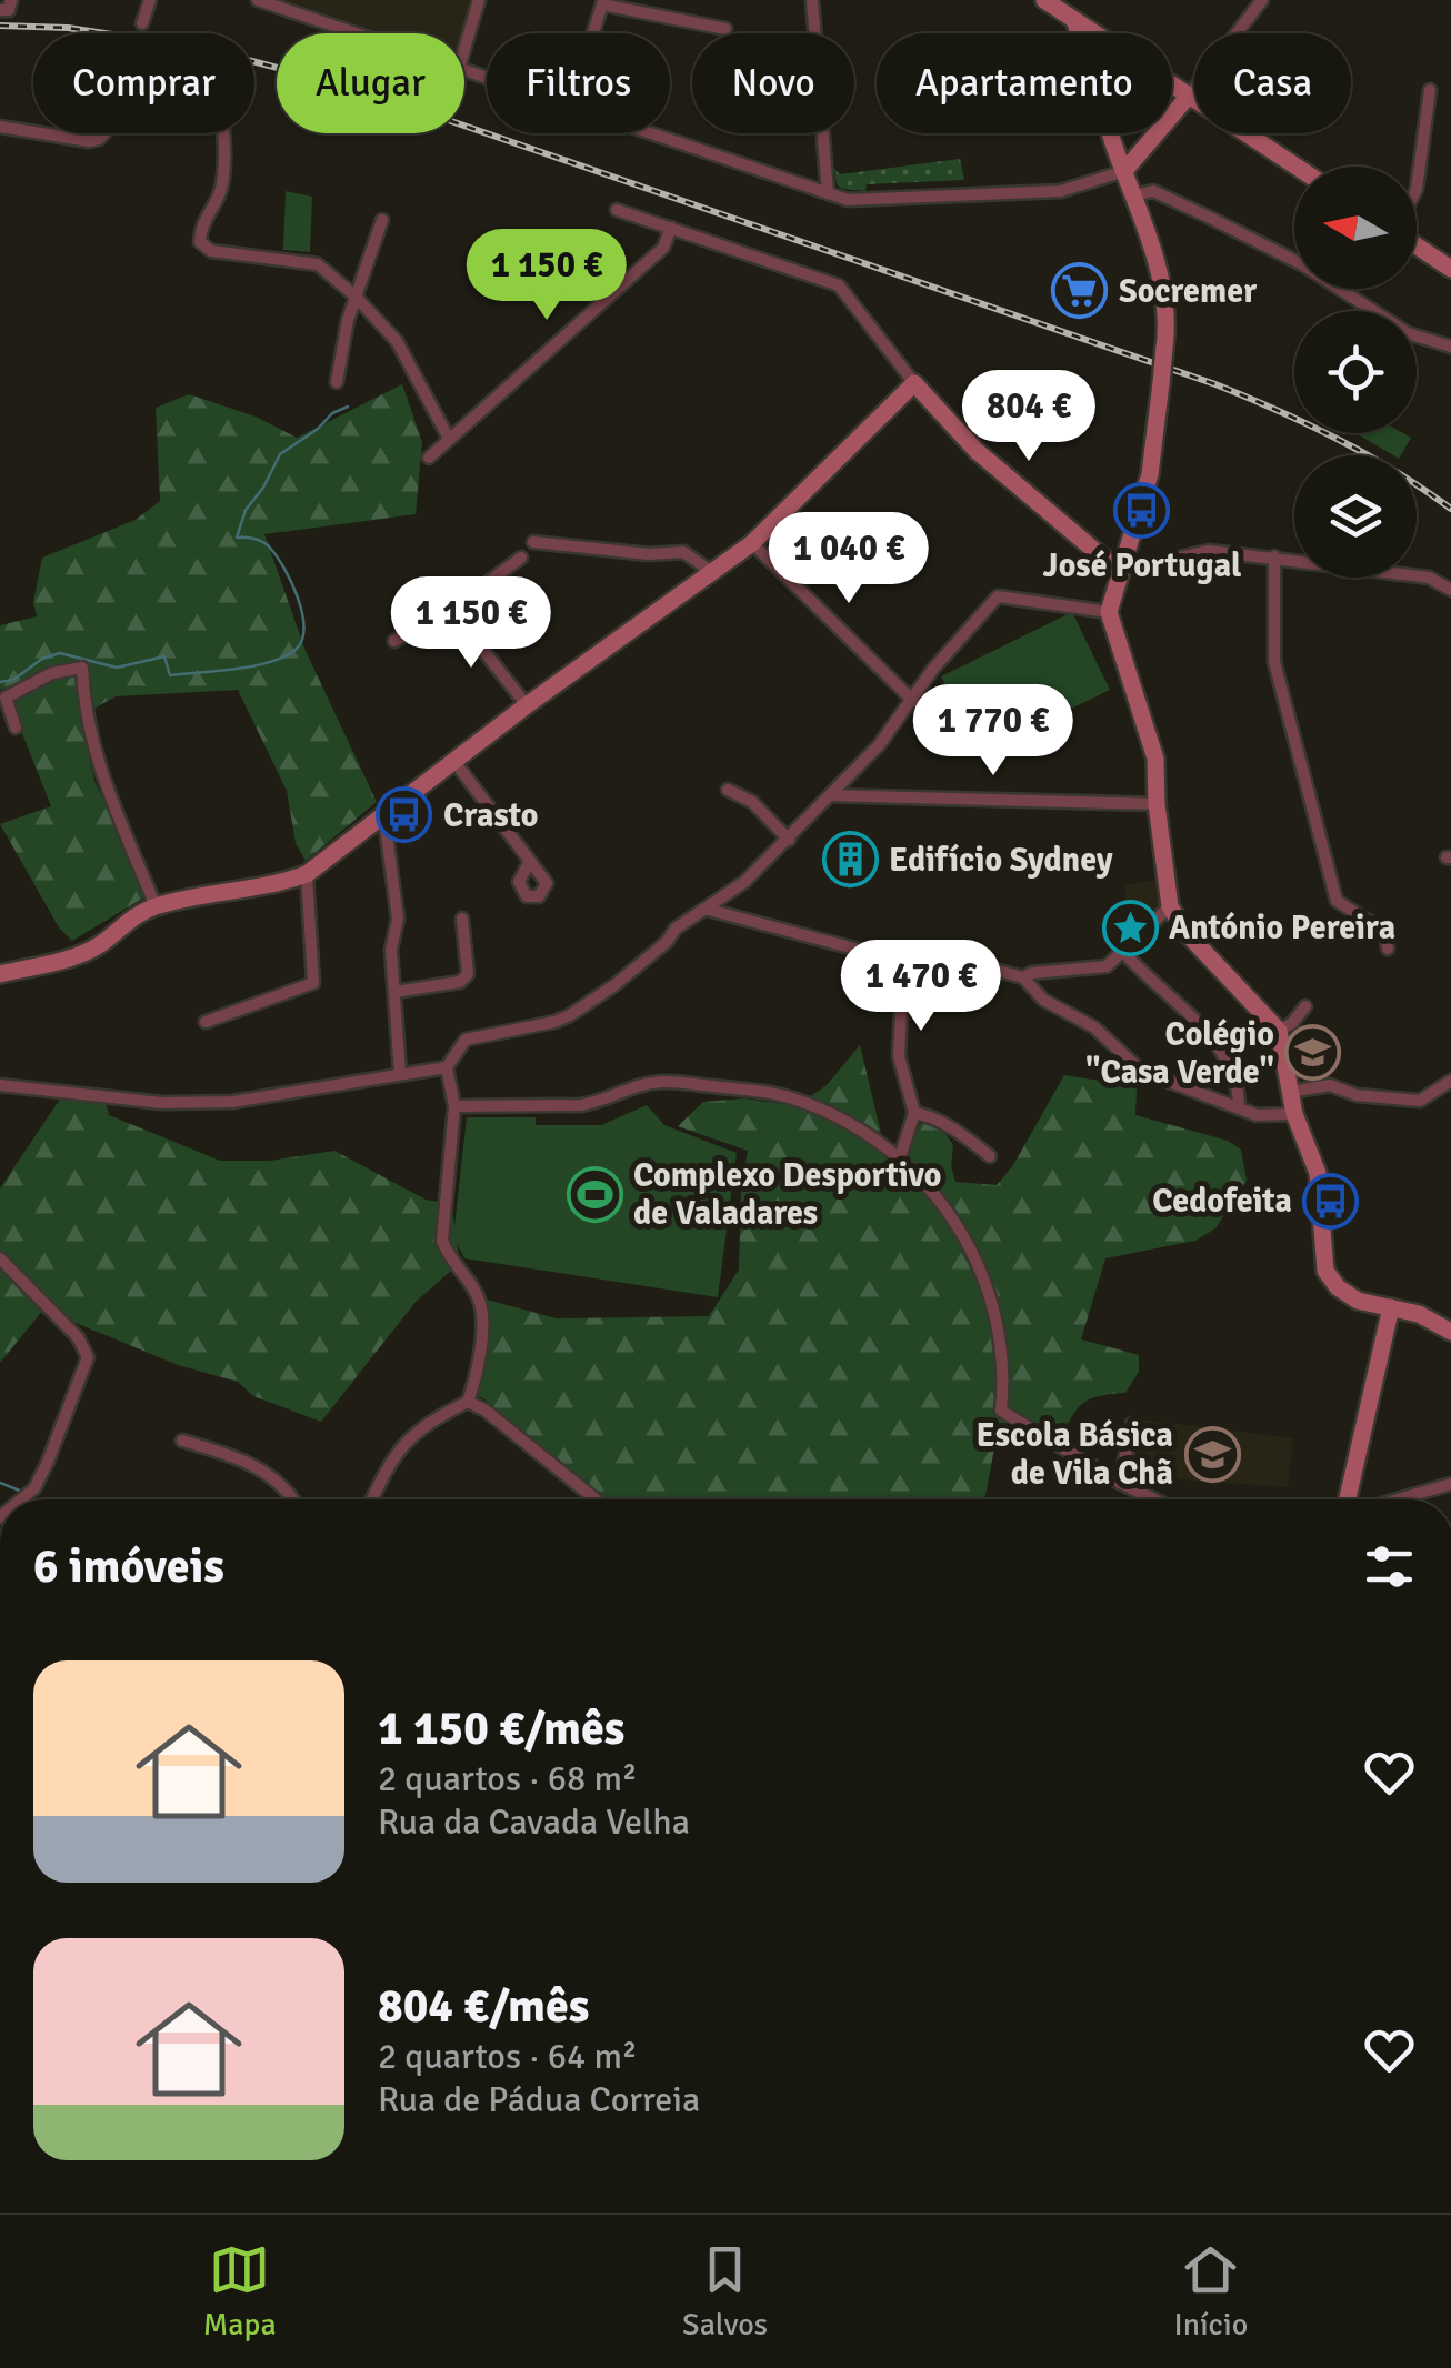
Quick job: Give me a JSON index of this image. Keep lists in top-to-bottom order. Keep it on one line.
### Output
{"places":{"supermarket":["Socremer"],"bus stop":["José Portugal","Crasto","Cedofeita"],"building":["Edifício Sydney"],"place":["António Pereira"],"school or university":["Colégio \"Casa Verde\"","Escola Básica de Vila Chã"],"sports":["Complexo Desportivo de Valadares"]},"north":"left","page":{"chip":["Comprar","Alugar","Filtros","Novo","Apartamento","Casa"],"price":["1 150 €","804 €","1 040 €","1 150 €","1 770 €","1 470 €"],"heading":"6 imóveis","list":[{"name":"1 150 €/mês","note":"2 quartos · 68 m² · Rua da Cavada Velha"},{"name":"804 €/mês","note":"2 quartos · 64 m² · Rua de Pádua Correia"}],"tabs":["Mapa","Salvos","Início"]}}
